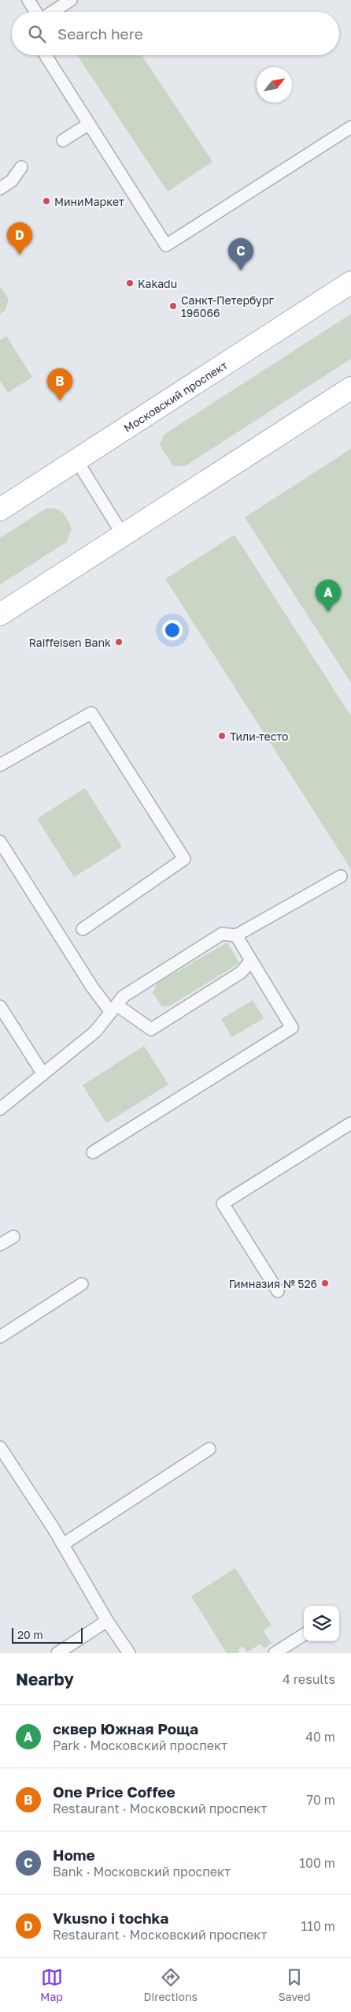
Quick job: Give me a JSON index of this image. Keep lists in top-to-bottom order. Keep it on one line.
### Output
{"streets":{"main road":["Московский проспект"]},"places":["МиниМаркет","Kakadu","Санкт-Петербург 196066","Raiffeisen Bank","Тили-тесто","Гимназия № 526"],"scale_bar":"20 m","north":"top right","page":{"search":"Search here","pins":["D","C","B","A"],"scale":"20 m","heading":["Nearby","4 results"],"list":[{"mark":"A","name":"сквер Южная Роща","note":"Park · Московский проспект","value":"40 m"},{"mark":"B","name":"One Price Coffee","note":"Restaurant · Московский проспект","value":"70 m"},{"mark":"C","name":"Home","note":"Bank · Московский проспект","value":"100 m"},{"mark":"D","name":"Vkusno i tochka","note":"Restaurant · Московский проспект","value":"110 m"}],"nav":["Map","Directions","Saved"]}}
